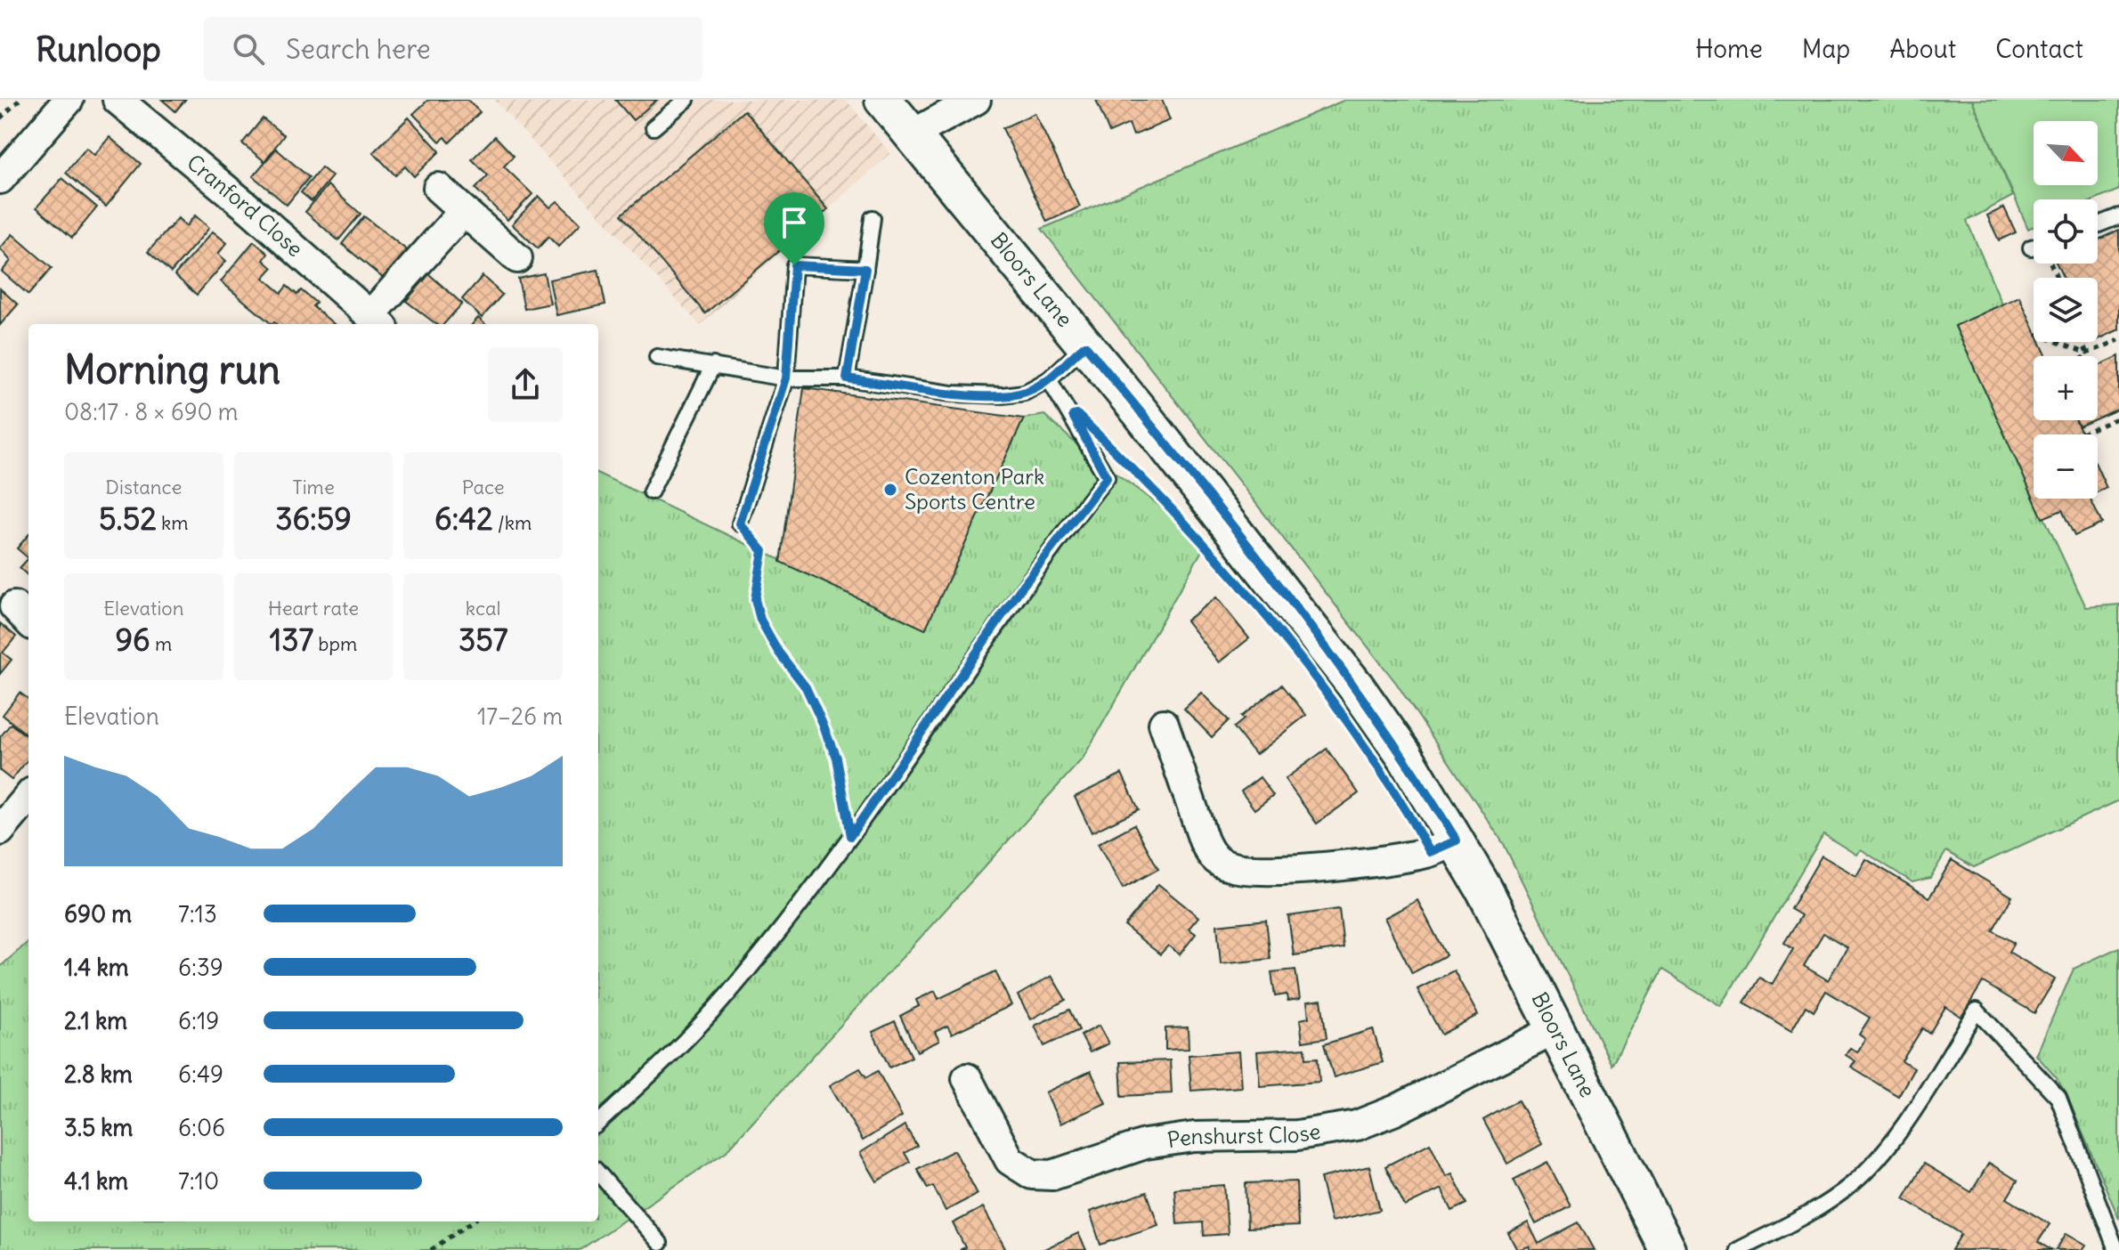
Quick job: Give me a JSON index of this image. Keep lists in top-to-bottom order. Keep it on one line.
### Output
{"streets":{"street":["Cranford Close","Bloors Lane","Penshurst Close"]},"crossings":[["Bloors Lane","Penshurst Close"]],"places":["Cozenton Park Sports Centre"],"north":"bottom right","page":{"header":"Runloop","search":"Search here","nav":["Home","Map","About","Contact"],"map_buttons":["+","−"],"heading":["Morning run","08:17 · 8 × 690 m"],"stats":[["Distance","5.52 km"],["Time","36:59"],["Pace","6:42 /km"],["Elevation","96 m"],["Heart rate","137 bpm"],["kcal","357"]],"chart":["Elevation","17–26 m"],"list":[{"name":"690 m","note":"7:13"},{"name":"1.4 km","note":"6:39"},{"name":"2.1 km","note":"6:19"},{"name":"2.8 km","note":"6:49"},{"name":"3.5 km","note":"6:06"},{"name":"4.1 km","note":"7:10"}]}}
